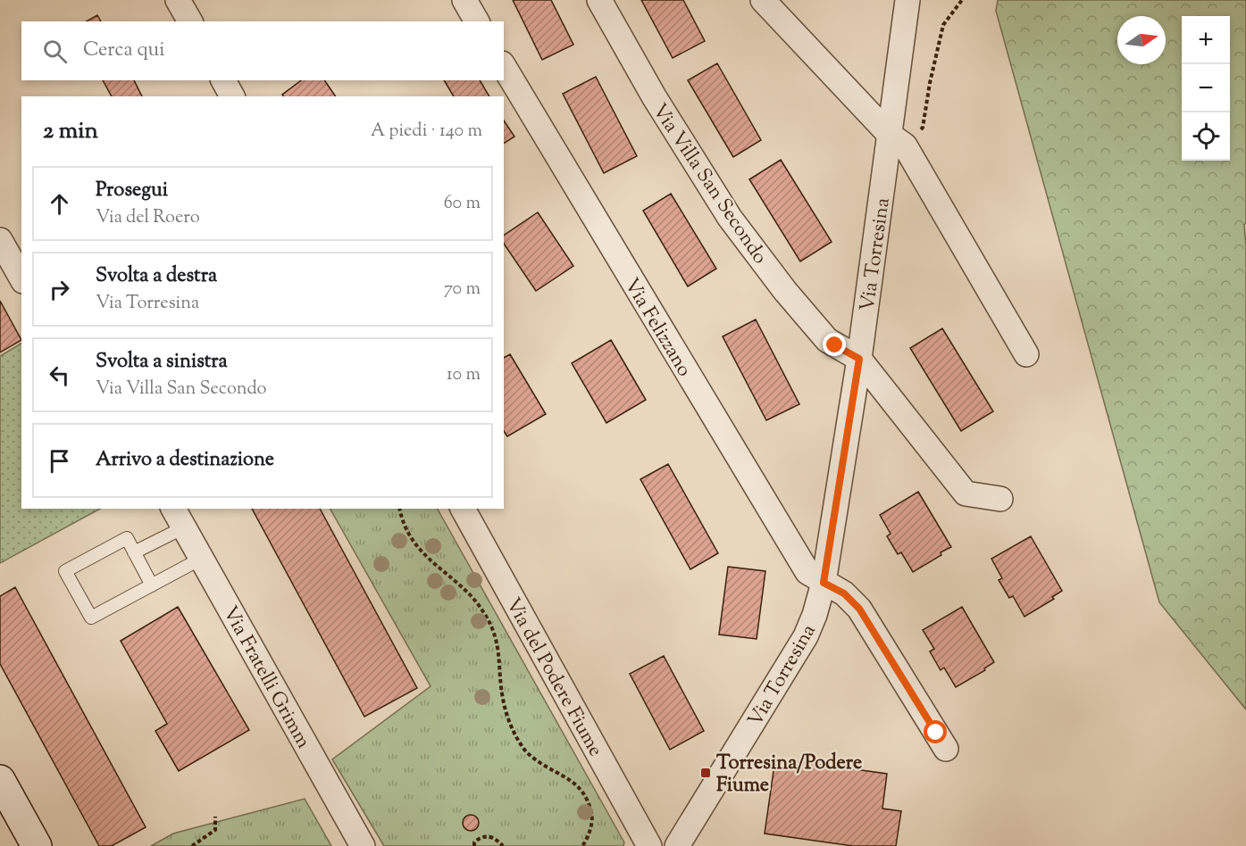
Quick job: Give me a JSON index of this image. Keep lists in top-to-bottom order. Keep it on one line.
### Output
{"streets":{"street":["Via Villa San Secondo","Via Torresina","Via Felizzano","Via Fratelli Grimm","Via del Podere Fiume"]},"crossings":[["Via Villa San Secondo","Via Torresina"],["Via Torresina","Via Felizzano"]],"places":{"transit":["Torresina/Podere Fiume"]},"north":"right","page":{"map_buttons":["+","−"],"search":"Cerca qui","heading":["2 min","A piedi · 140 m"],"list":[["Prosegui","Via del Roero","60 m"],["Svolta a destra","Via Torresina","70 m"],["Svolta a sinistra","Via Villa San Secondo","10 m"],"Arrivo a destinazione"]}}
